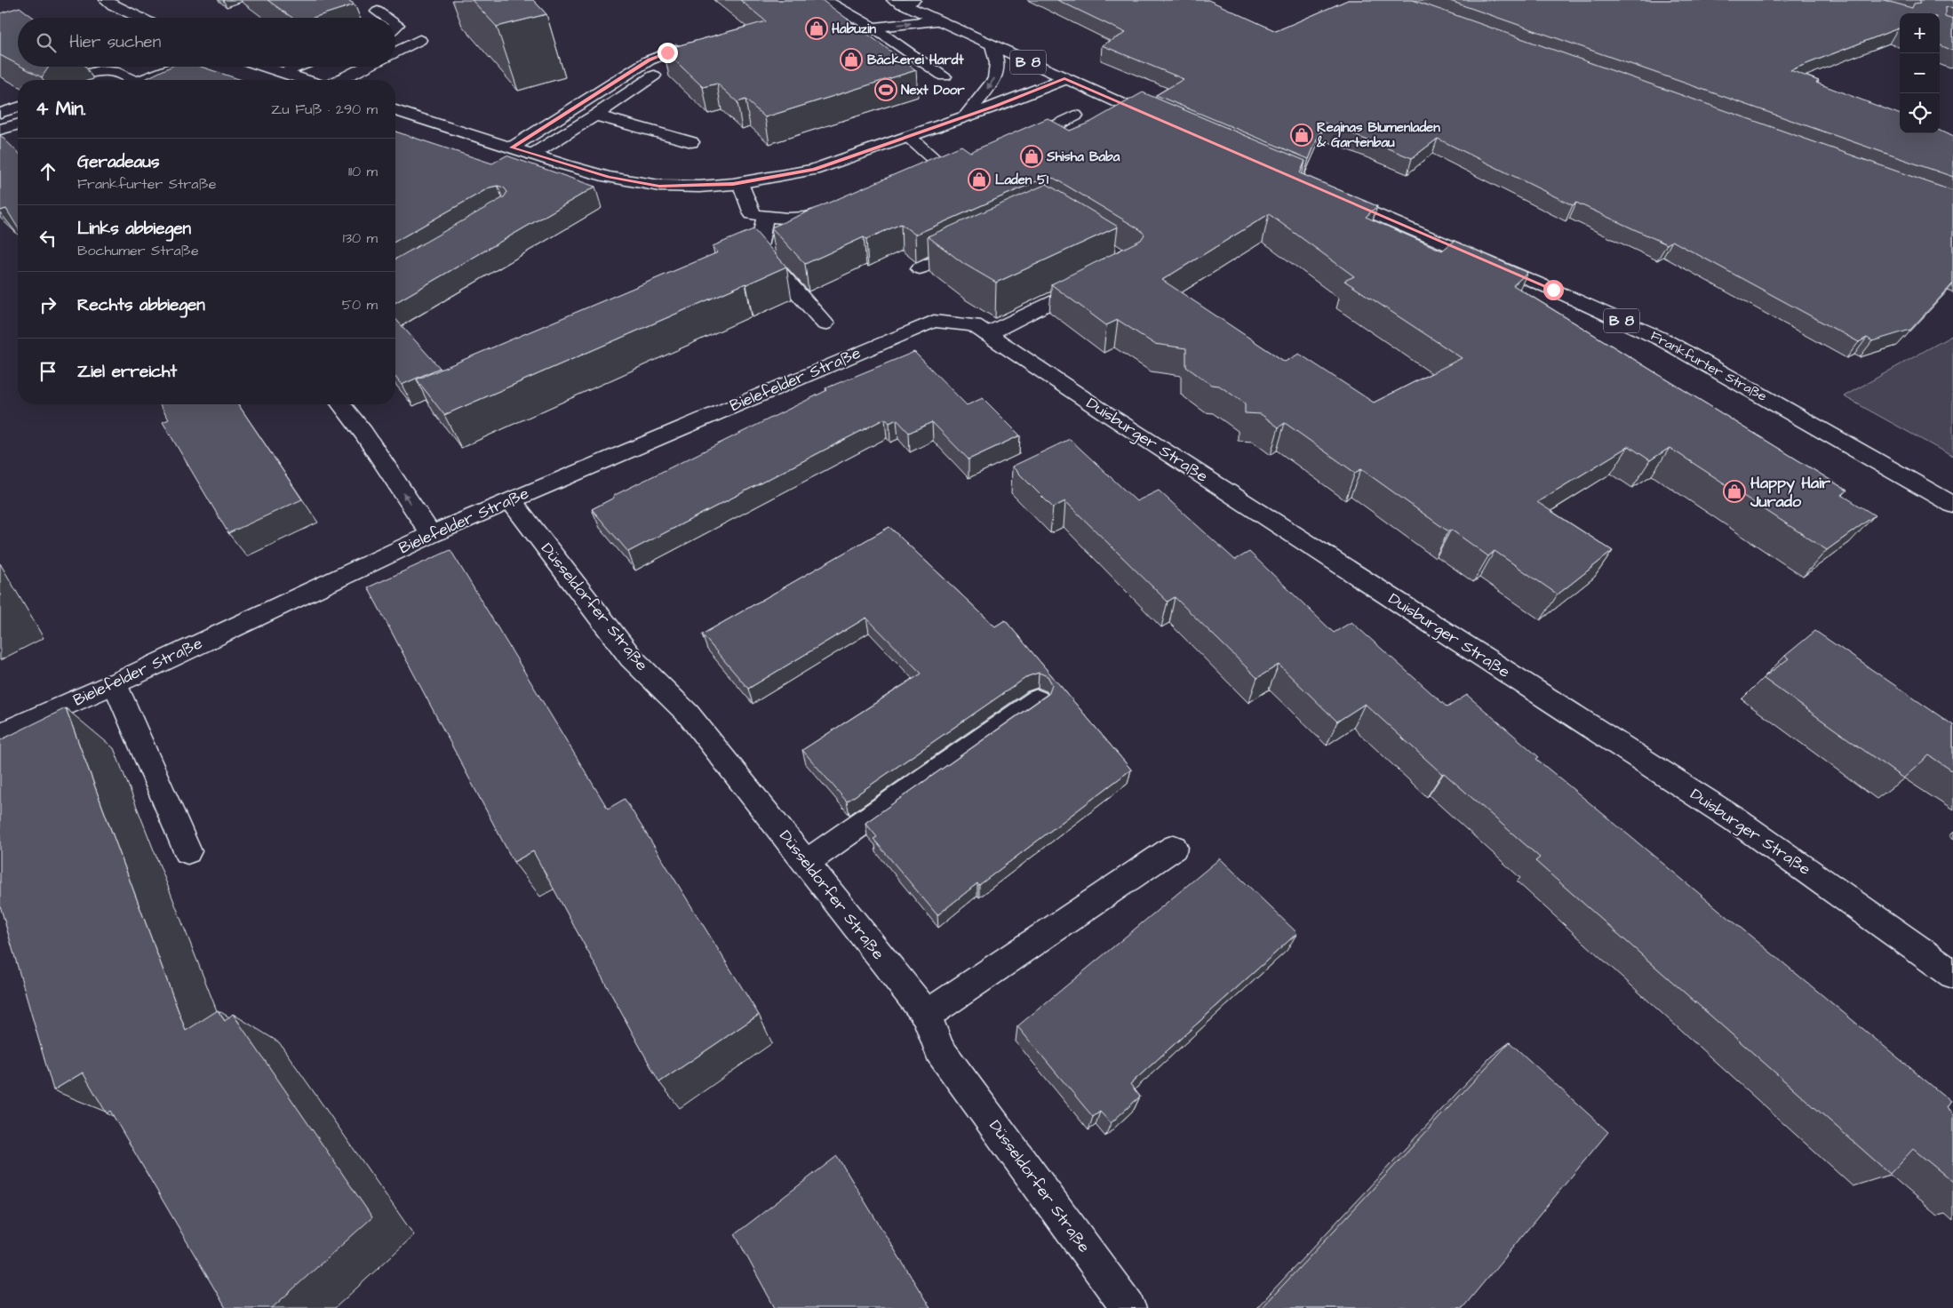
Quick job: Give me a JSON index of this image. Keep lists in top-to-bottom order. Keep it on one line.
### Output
{"streets":{"street":["B 8","Frankfurter Straße","Bielefelder Straße","Duisburger Straße","Düsseldorfer Straße"]},"crossings":[["Bielefelder Straße","Duisburger Straße"],["Bielefelder Straße","Düsseldorfer Straße"]],"places":{"shop":["Habuzin","Bäckerei Hardt","Reginas Blumenladen & Gartenbau","Shisha Baba","Laden 51","Happy Hair Jurado"],"sports":["Next Door"]},"page":{"map_buttons":["+","−"],"search":"Hier suchen","heading":["4 Min.","Zu Fuß · 290 m"],"list":[["Geradeaus","Frankfurter Straße","110 m"],["Links abbiegen","Bochumer Straße","130 m"],["Rechts abbiegen","50 m"],"Ziel erreicht"]}}
